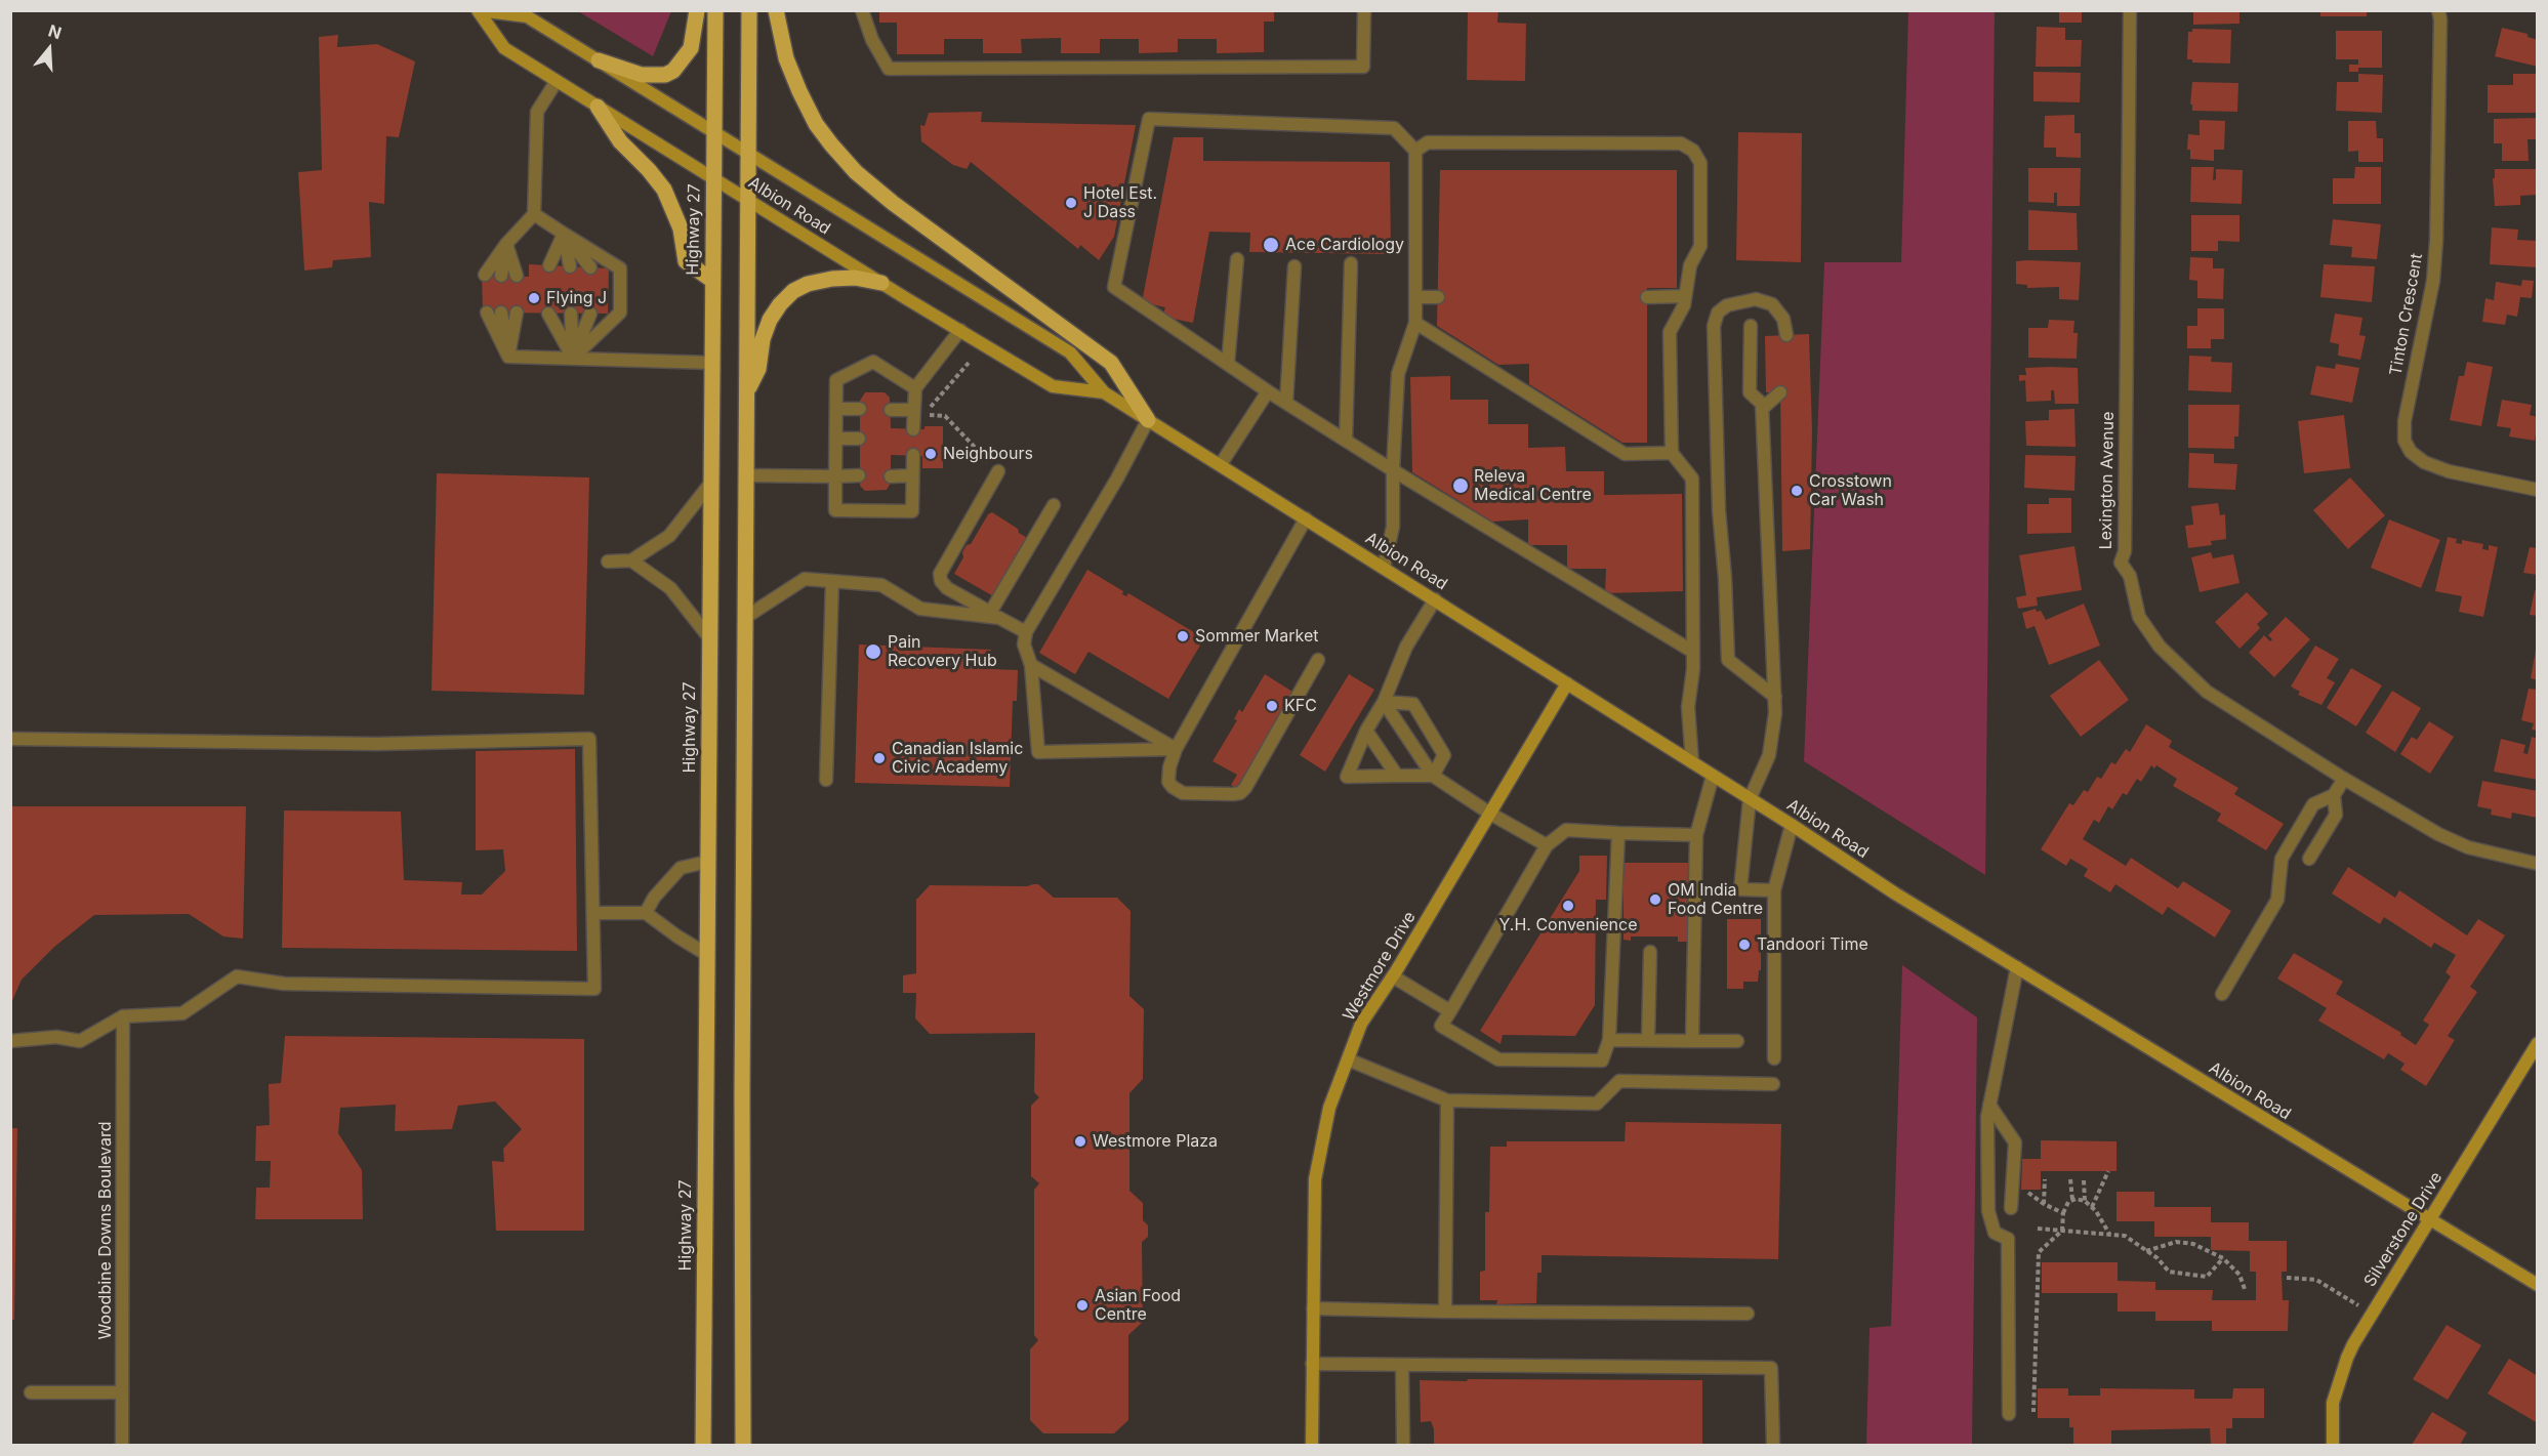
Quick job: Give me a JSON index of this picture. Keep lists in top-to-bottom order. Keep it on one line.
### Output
{"streets":{"main road":["Albion Road","Highway 27","Westmore Drive","Silverstone Drive"],"street":["Tinton Crescent","Lexington Avenue","Woodbine Downs Boulevard"]},"crossings":[["Albion Road","Highway 27"],["Albion Road","Westmore Drive"],["Albion Road","Silverstone Drive"]],"places":["Hotel Est. J Dass","Ace Cardiology","Flying J","Neighbours","Releva Medical Centre","Crosstown Car Wash","Sommer Market","Pain Recovery Hub","KFC","Canadian Islamic Civic Academy","OM India Food Centre","Y.H. Convenience","Tandoori Time","Westmore Plaza","Asian Food Centre"],"north":"top"}
